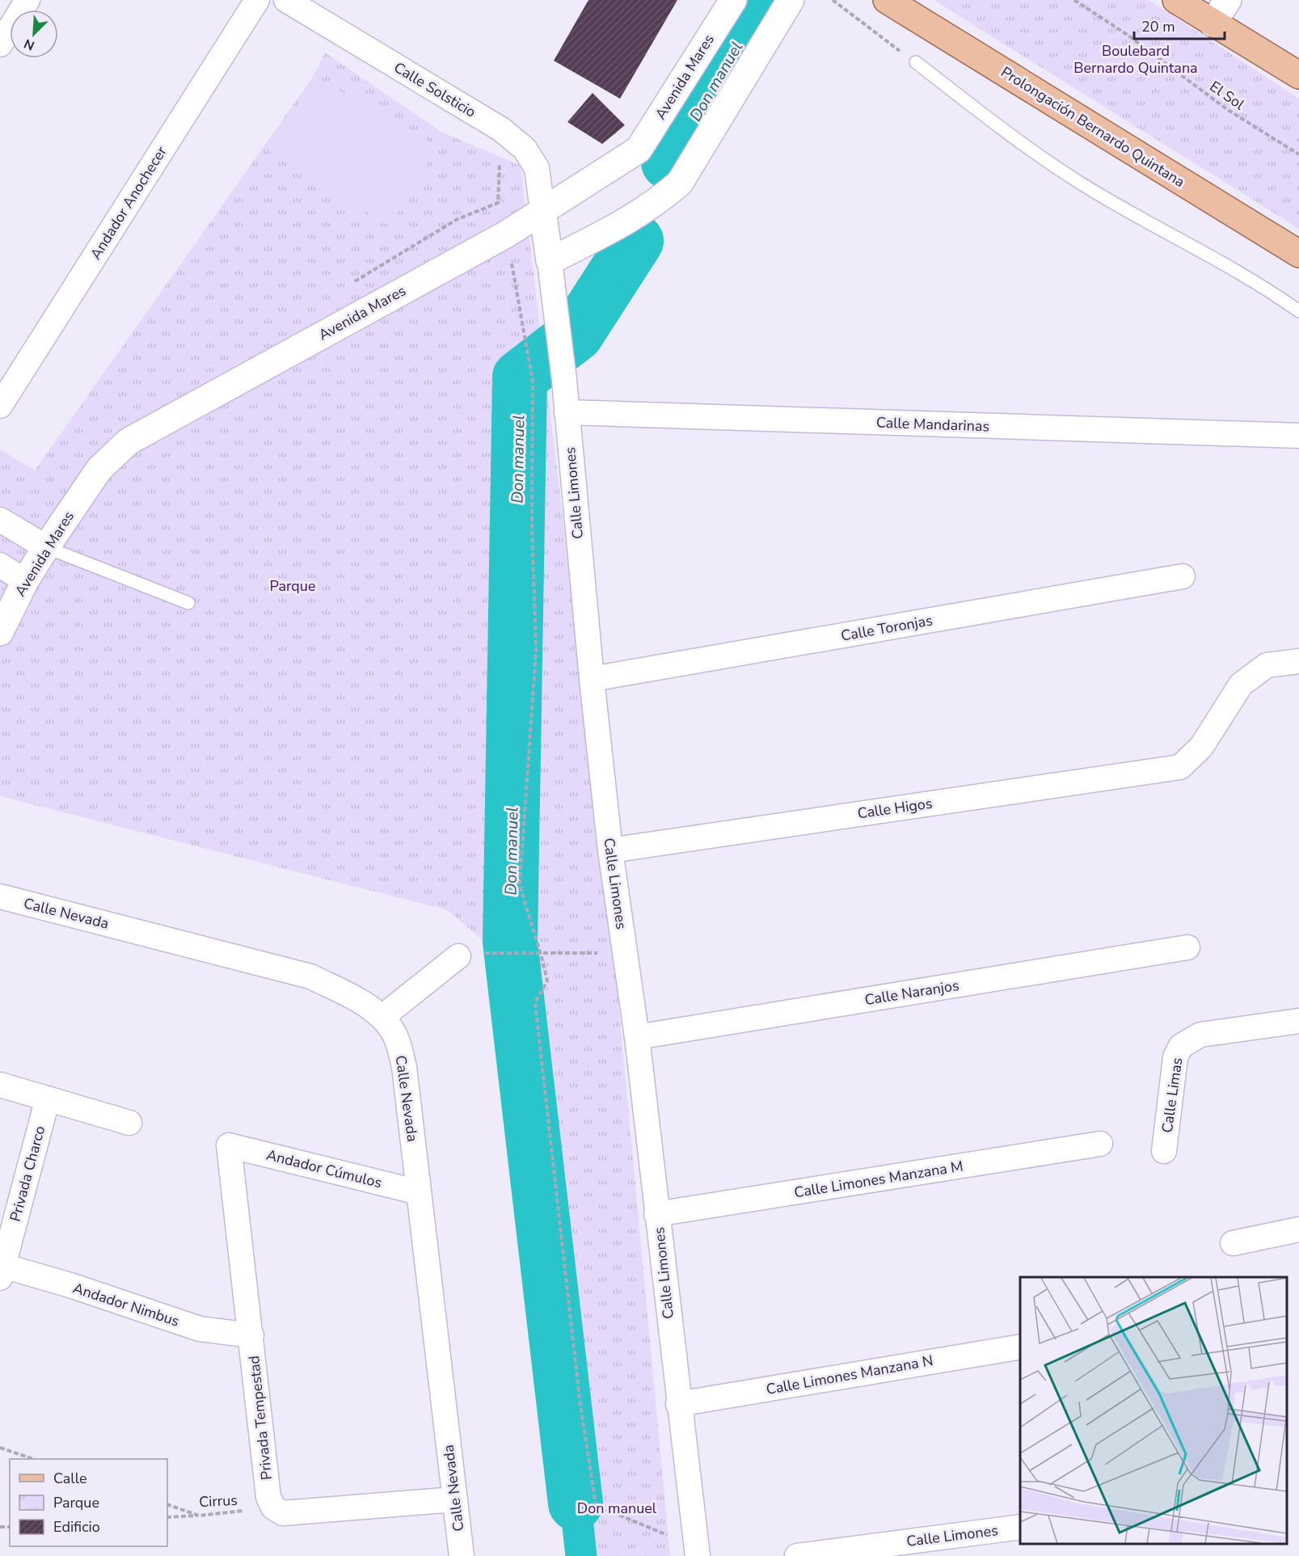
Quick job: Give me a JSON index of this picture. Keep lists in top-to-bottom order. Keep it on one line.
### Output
{"streets":{"main road":["Avenida Mares","Prolongación Bernardo Quintana","Calle Limones"],"street":["Calle Solsticio","Andador Anochecer","Calle Mandarinas","Calle Toronjas","Calle Higos","Calle Nevada","Calle Naranjos","Calle Limas","Andador Cúmulos","Privada Charco","Calle Limones Manzana M","Andador Nimbus","Calle Limones Manzana N","Privada Tempestad"],"path":["El Sol","Cirrus"]},"crossings":[["Avenida Mares","Calle Solsticio"],["Avenida Mares","Calle Limones"],["Calle Solsticio","Calle Limones"],["Calle Mandarinas","Calle Limones"],["Calle Limones","Calle Toronjas"],["Calle Limones","Calle Higos"],["Calle Limones","Calle Naranjos"],["Calle Limones","Calle Limones Manzana M"],["Calle Limones","Calle Limones Manzana N"],["Calle Nevada","Andador Cúmulos"],["Andador Cúmulos","Privada Tempestad"],["Privada Charco","Andador Nimbus"],["Andador Nimbus","Privada Tempestad"],["Privada Tempestad","Cirrus"]],"water":["Don manuel"],"parks":["Boulebard Bernardo Quintana","Parque","Don manuel"],"legend":["Calle","Parque","Edificio"],"scale_bar":"20 m","north":"bottom left"}
